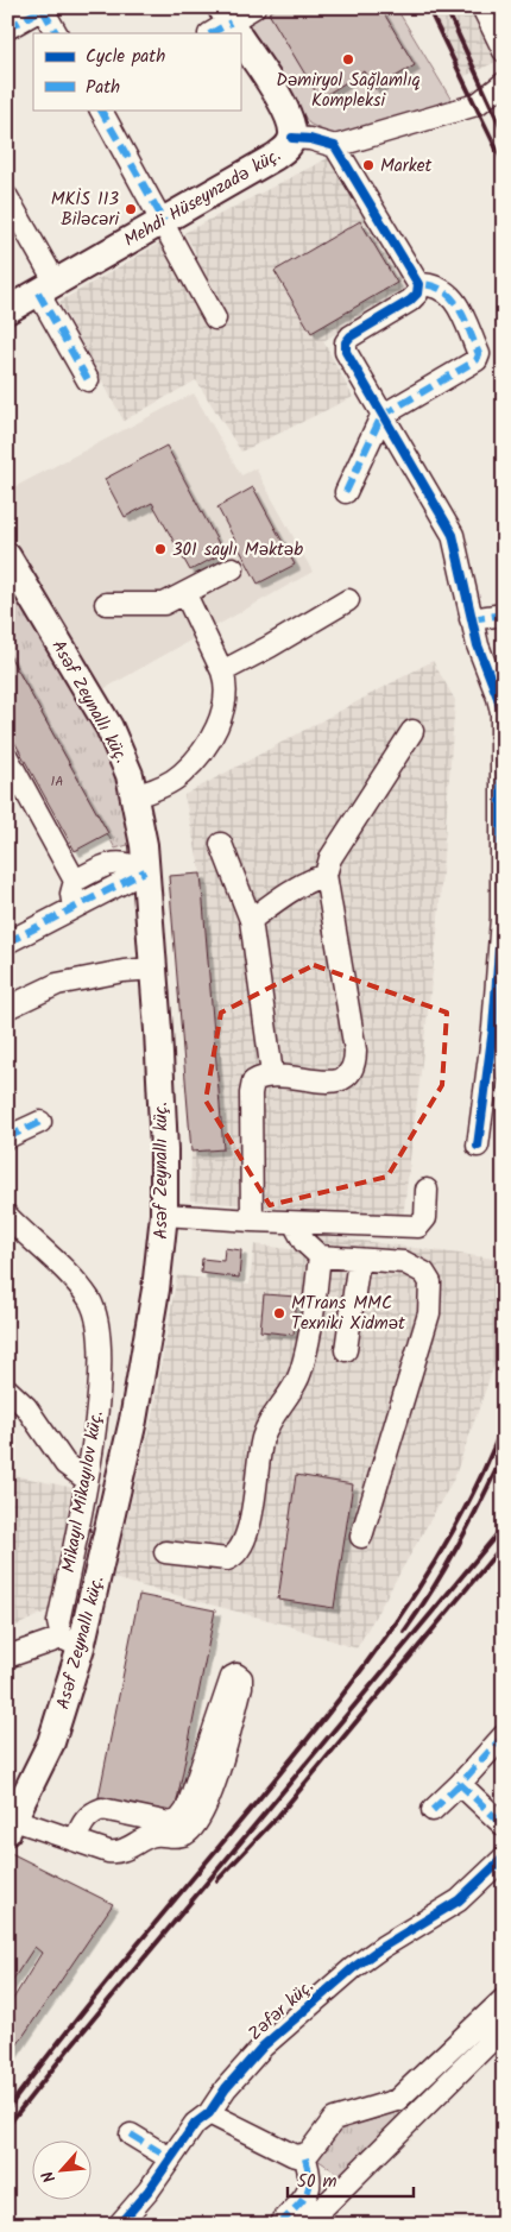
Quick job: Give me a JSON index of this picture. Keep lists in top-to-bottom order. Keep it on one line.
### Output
{"streets":{"main road":["Mehdi Hüseynzadə küç.","Asəf Zeynallı küç."],"street":["Mikayıl Mikayılov küç.","Zəfər küç."]},"crossings":[["Asəf Zeynallı küç.","Mikayıl Mikayılov küç."]],"places":["Dəmiryol Sağlamlıq Kompleksi","Market","MKİS 113 Biləcəri","301 saylı Məktəb","MTrans MMC Texniki Xidmət"],"house_numbers":["1A"],"legend":["Cycle path","Path"],"scale_bar":"50 m","north":"bottom left"}
